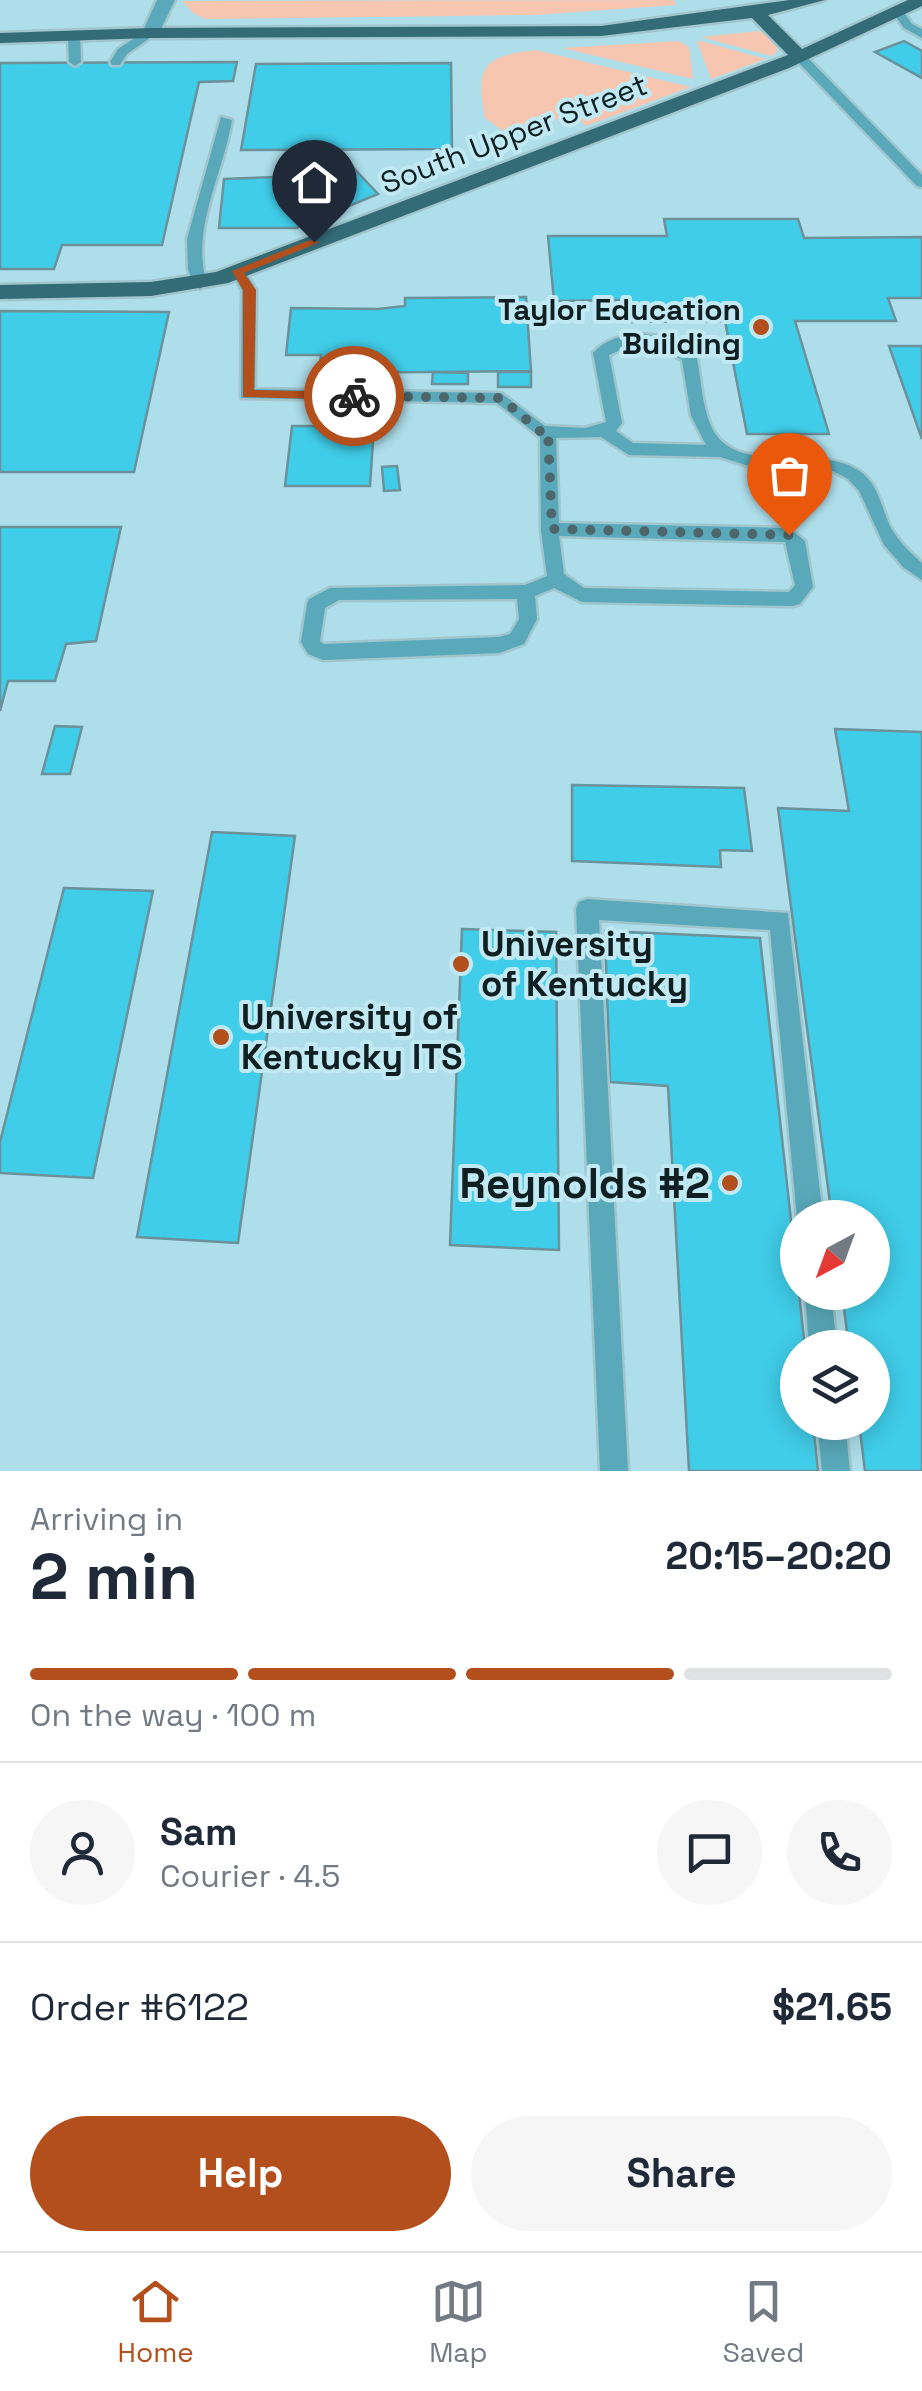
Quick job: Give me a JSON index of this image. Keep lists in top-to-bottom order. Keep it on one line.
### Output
{"streets":{"main road":["South Upper Street"]},"places":["Taylor Education Building","University of Kentucky","University of Kentucky ITS","Reynolds #2"],"north":"bottom left","page":{"heading":["2 min","Arriving in","20:15–20:20"],"panel":["Sam","Courier · 4.5","Order #6122","$21.65"],"bar":"On the way · 100 m","buttons":["Help","Share"],"tabs":["Home","Map","Saved"]}}
